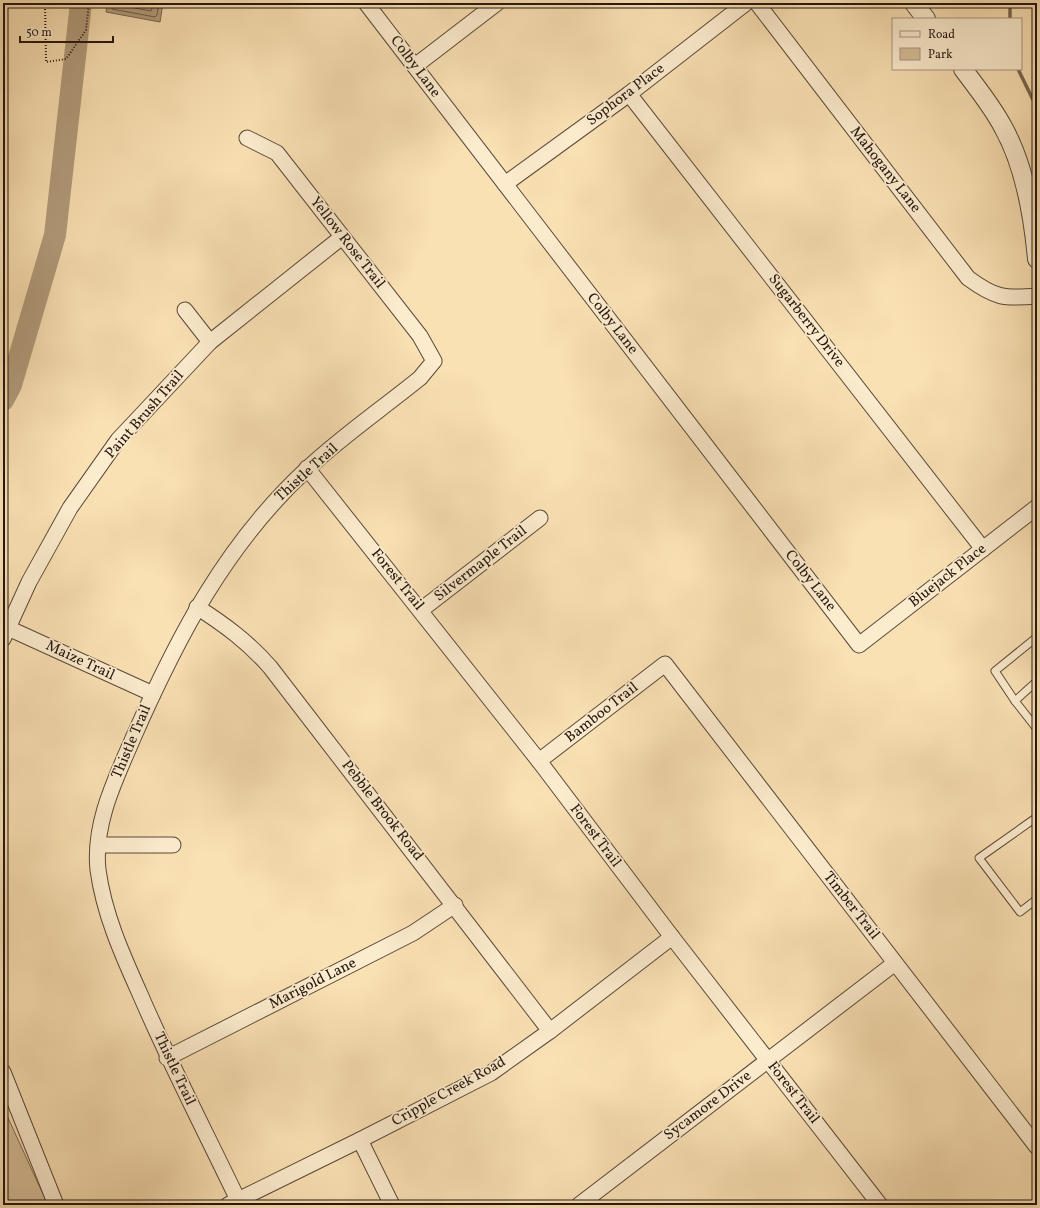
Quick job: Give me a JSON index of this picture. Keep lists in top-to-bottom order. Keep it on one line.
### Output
{"streets":{"street":["Colby Lane","Sophora Place","Mahogany Lane","Yellow Rose Trail","Sugarberry Drive","Paint Brush Trail","Thistle Trail","Silvermaple Trail","Bluejack Place","Forest Trail","Maize Trail","Bamboo Trail","Pebble Brook Road","Timber Trail","Marigold Lane","Cripple Creek Road","Sycamore Drive"]},"crossings":[["Colby Lane","Sophora Place"],["Colby Lane","Bluejack Place"],["Sophora Place","Sugarberry Drive"],["Yellow Rose Trail","Paint Brush Trail"],["Yellow Rose Trail","Thistle Trail"],["Sugarberry Drive","Bluejack Place"],["Paint Brush Trail","Maize Trail"],["Thistle Trail","Forest Trail"],["Thistle Trail","Maize Trail"],["Thistle Trail","Pebble Brook Road"],["Thistle Trail","Marigold Lane"],["Thistle Trail","Cripple Creek Road"],["Silvermaple Trail","Forest Trail"],["Forest Trail","Bamboo Trail"],["Forest Trail","Cripple Creek Road"],["Forest Trail","Sycamore Drive"],["Bamboo Trail","Timber Trail"],["Pebble Brook Road","Marigold Lane"],["Pebble Brook Road","Cripple Creek Road"],["Timber Trail","Sycamore Drive"]],"legend":["Road","Park"],"scale_bar":"50 m"}
